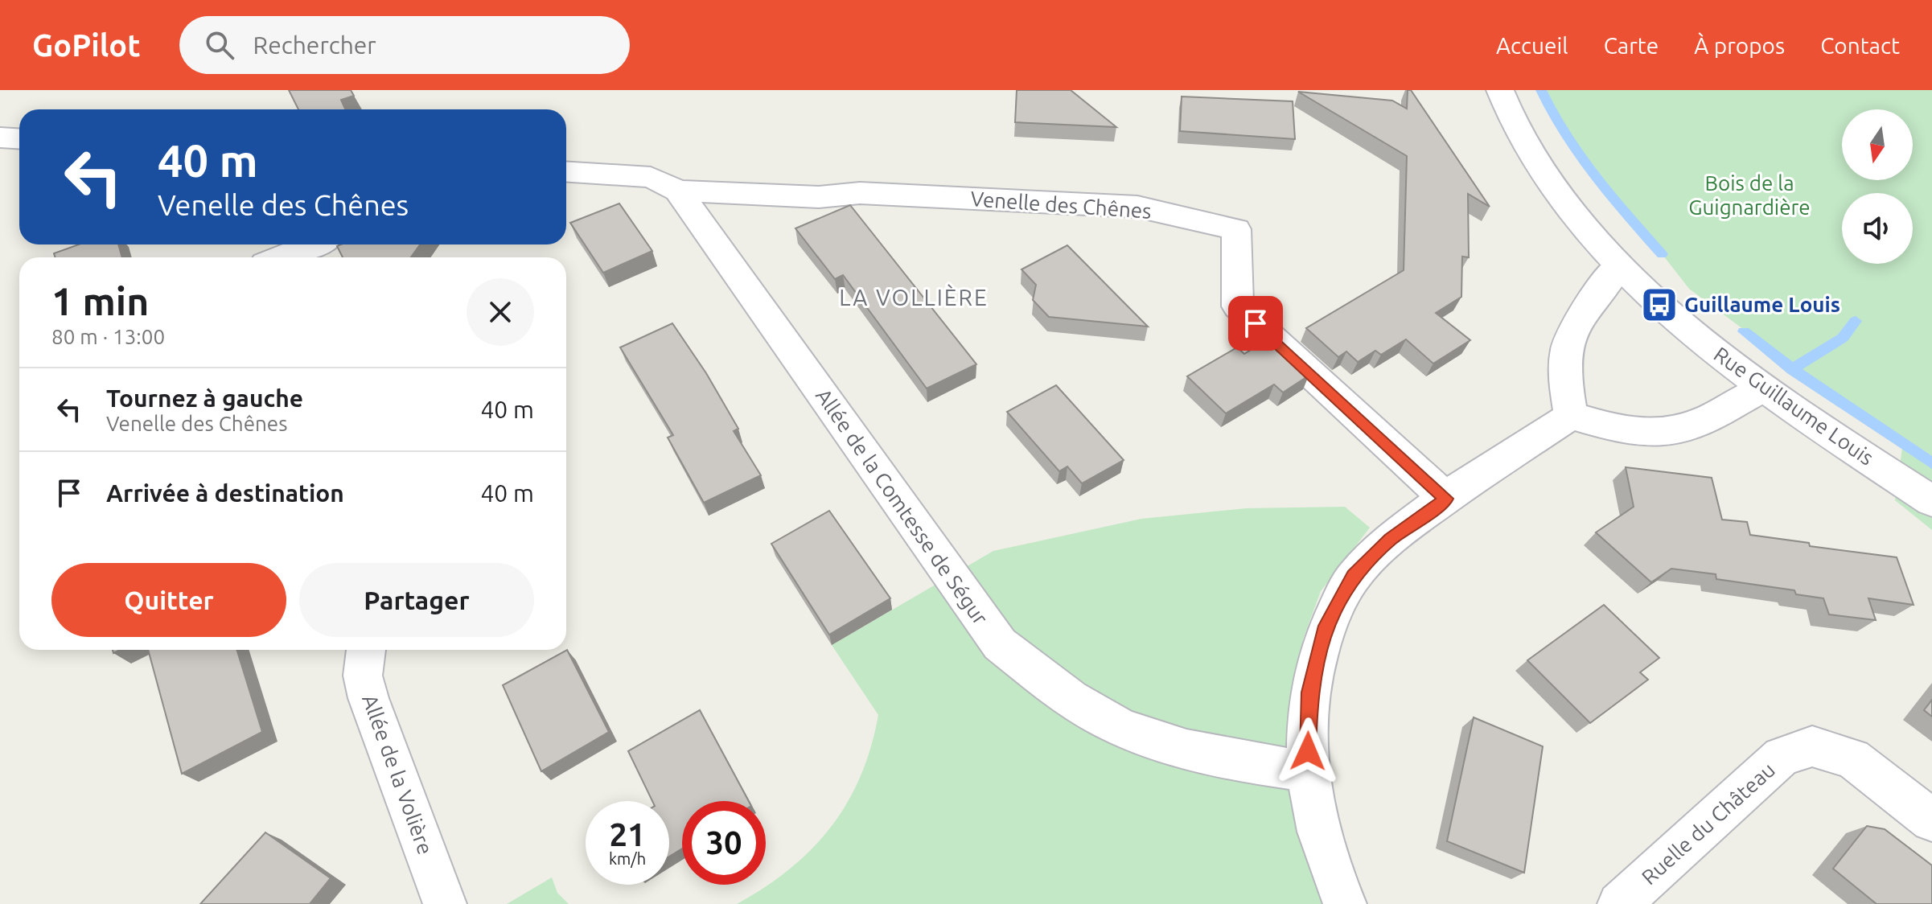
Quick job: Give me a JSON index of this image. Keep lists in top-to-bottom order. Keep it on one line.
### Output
{"streets":{"street":["Venelle des Chênes","Rue Guillaume Louis","Allée de la Comtesse de Ségur","Allée de la Volière","Ruelle du Château"]},"crossings":[["Venelle des Chênes","Allée de la Comtesse de Ségur"]],"districts":["LA VOLLIÈRE"],"parks":["Bois de la Guignardière"],"places":{"bus stop":["Guillaume Louis"]},"north":"bottom","page":{"header":"GoPilot","search":"Rechercher","nav":["Accueil","Carte","À propos","Contact"],"turn":["40 m","Venelle des Chênes"],"heading":["1 min","80 m · 13:00"],"list":[{"name":"Tournez à gauche","note":"Venelle des Chênes","value":"40 m"},{"name":"Arrivée à destination","value":"40 m"}],"buttons":["Quitter","Partager"],"speed":"21 km/h","limit":"30"}}
